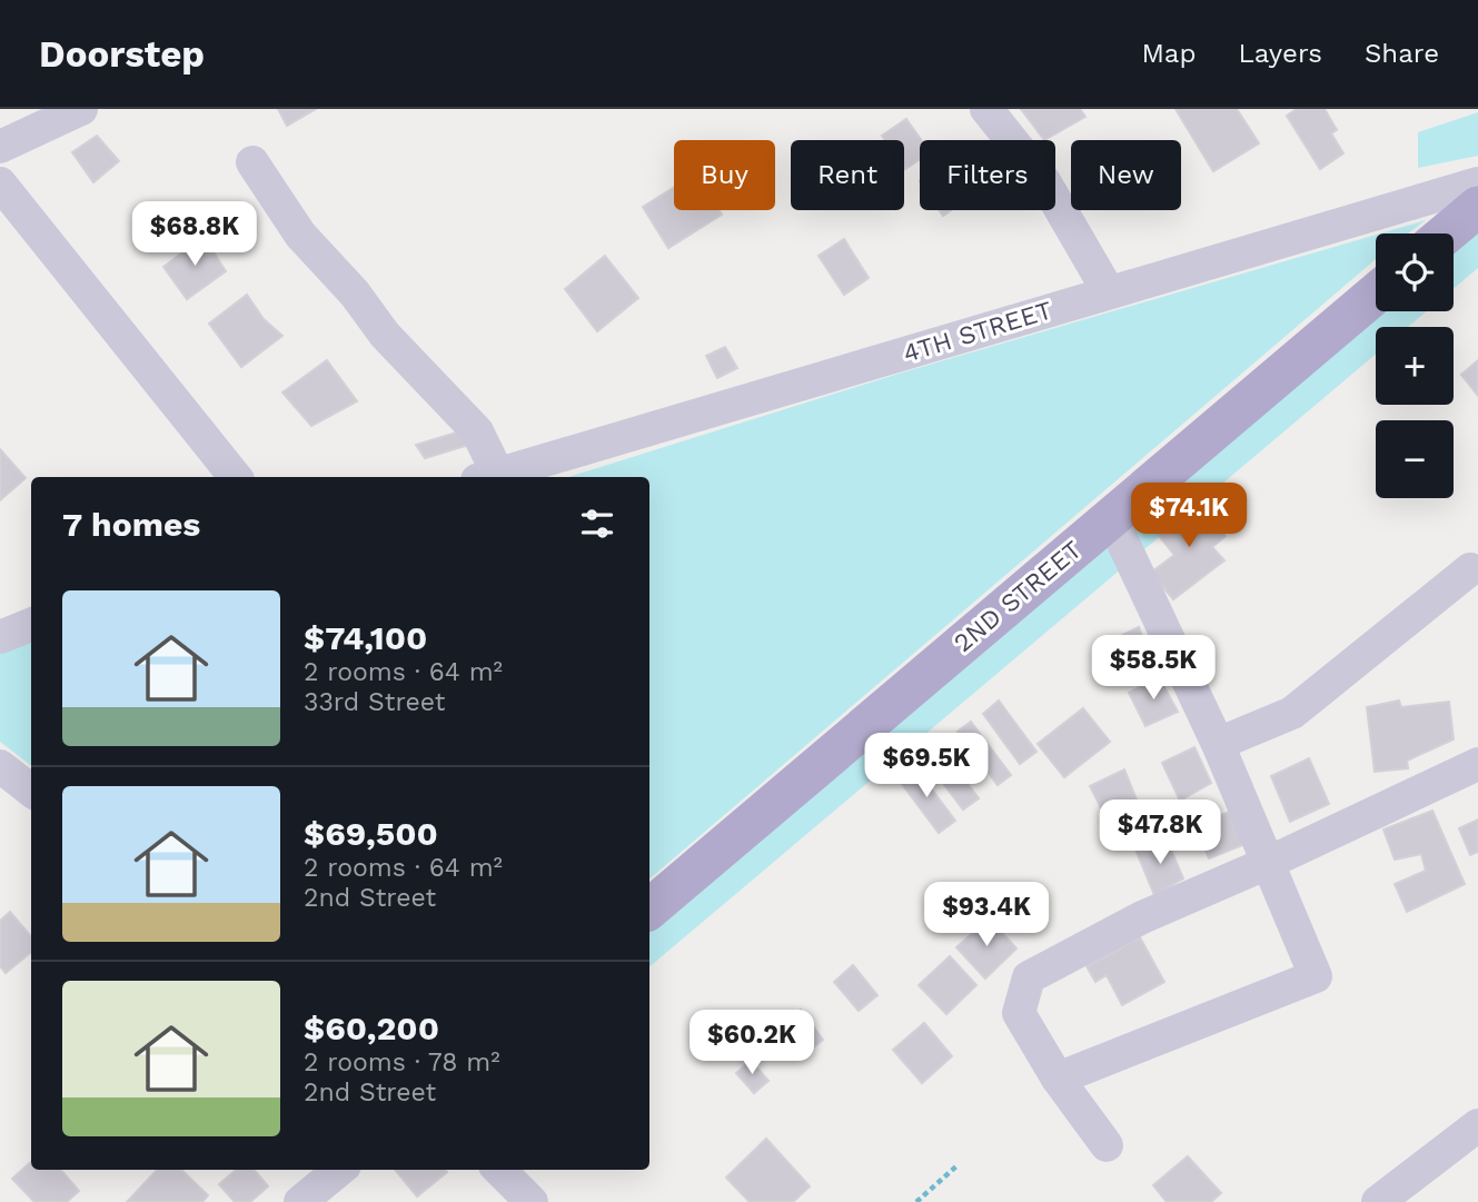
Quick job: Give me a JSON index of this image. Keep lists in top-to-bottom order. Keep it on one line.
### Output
{"streets":{"main road":["2ND STREET"],"street":["4TH STREET"]},"page":{"header":"Doorstep","nav":["Map","Layers","Share"],"chip":["Buy","Rent","Filters","New"],"price":["$68.8K","$74.1K","$58.5K","$69.5K","$47.8K","$93.4K","$60.2K"],"map_buttons":["+","−"],"heading":"7 homes","list":[{"name":"$74,100","note":"2 rooms · 64 m² · 33rd Street"},{"name":"$69,500","note":"2 rooms · 64 m² · 2nd Street"},{"name":"$60,200","note":"2 rooms · 78 m² · 2nd Street"}]}}
